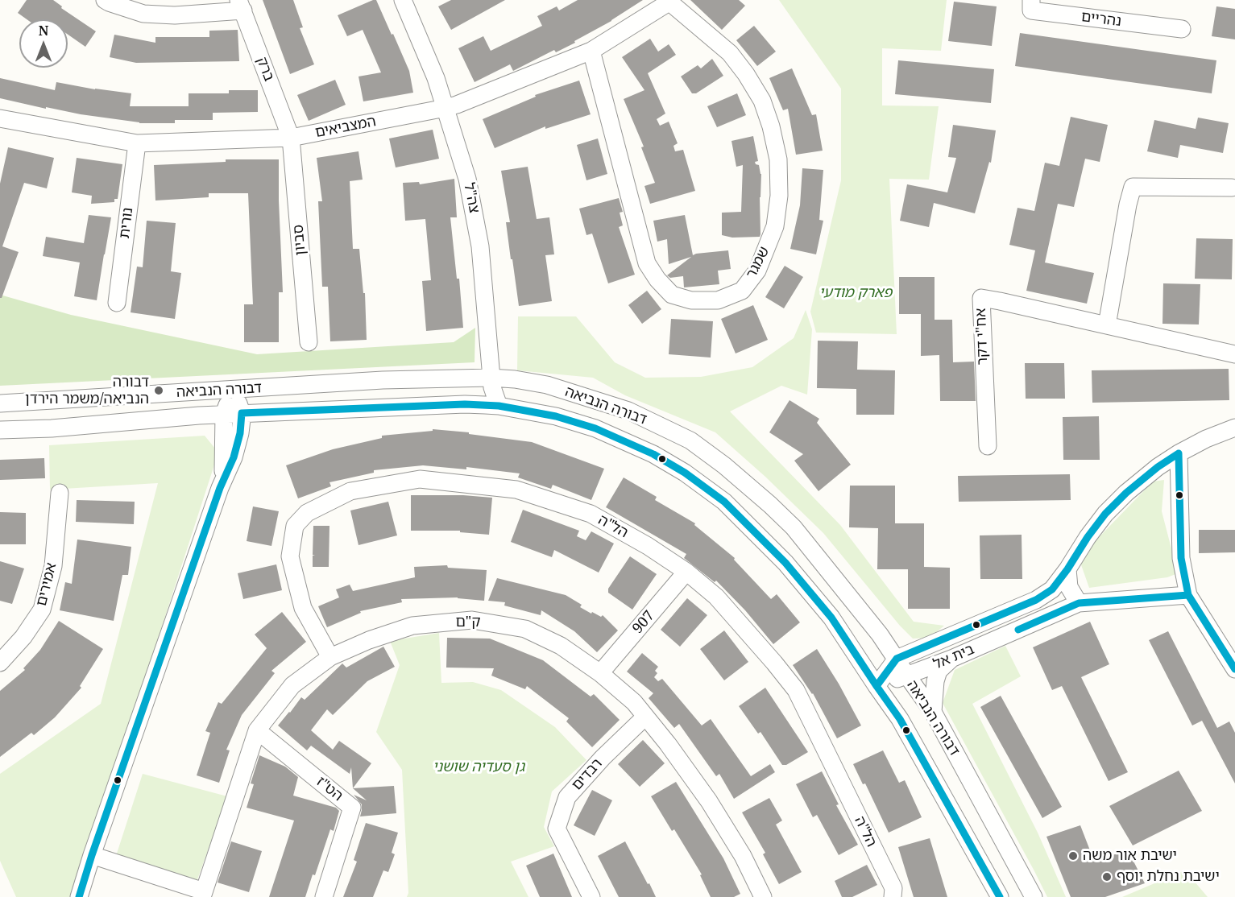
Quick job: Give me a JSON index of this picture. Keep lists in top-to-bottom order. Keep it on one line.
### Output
{"streets":{"street":["נהריים","ברק","המצביאים","צה\"ל","נורית","סביון","שמגר","אח\"י דקר","דבורה הנביאה","הל\"ה","אמירים","ק\"ם","907","בית אל","רבדים","הט\"ז"]},"crossings":[["ברק","המצביאים"],["ברק","סביון"],["המצביאים","צה\"ל"],["המצביאים","נורית"],["המצביאים","סביון"],["המצביאים","שמגר"],["צה\"ל","דבורה הנביאה"],["דבורה הנביאה","בית אל"],["הל\"ה","ק\"ם"],["הל\"ה","907"],["ק\"ם","907"],["ק\"ם","רבדים"],["ק\"ם","הט\"ז"]],"parks":["פארק מודעי","גן סעדיה שושני"],"places":["דבורה הנביאה/משמר הירדן","ישיבת אור משה","ישיבת נחלת יוסף"],"north":"top"}
